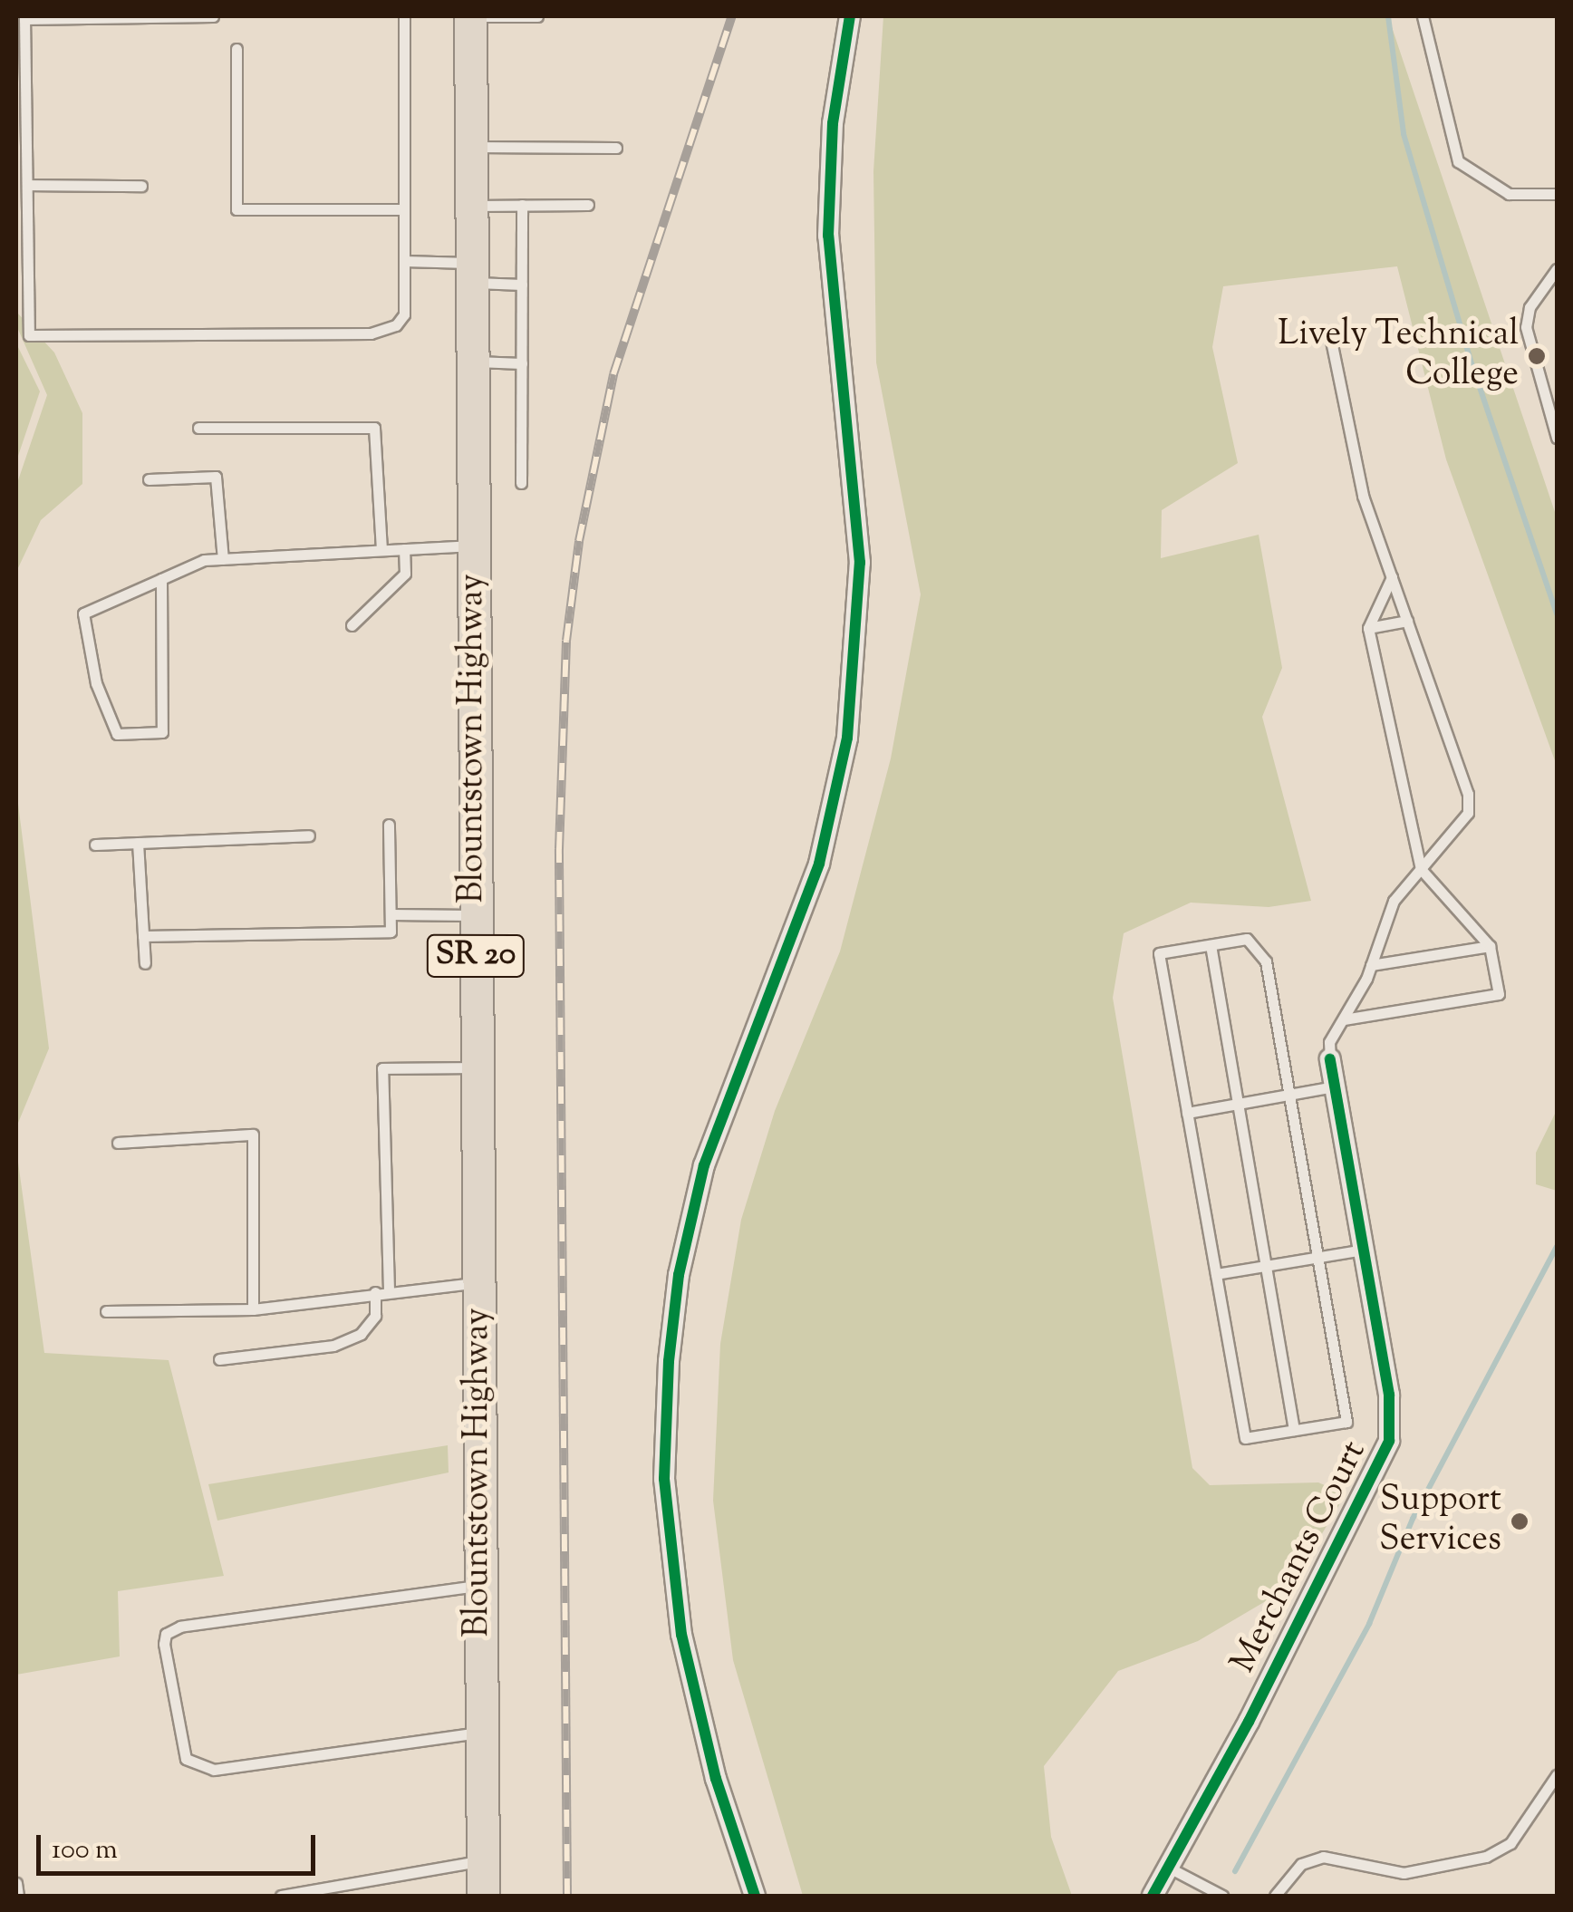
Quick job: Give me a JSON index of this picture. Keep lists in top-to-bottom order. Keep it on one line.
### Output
{"streets":{"main road":["Blountstown Highway","SR 20"],"street":["Merchants Court"]},"places":["Lively Technical College","Support Services"],"scale_bar":"100 m"}
